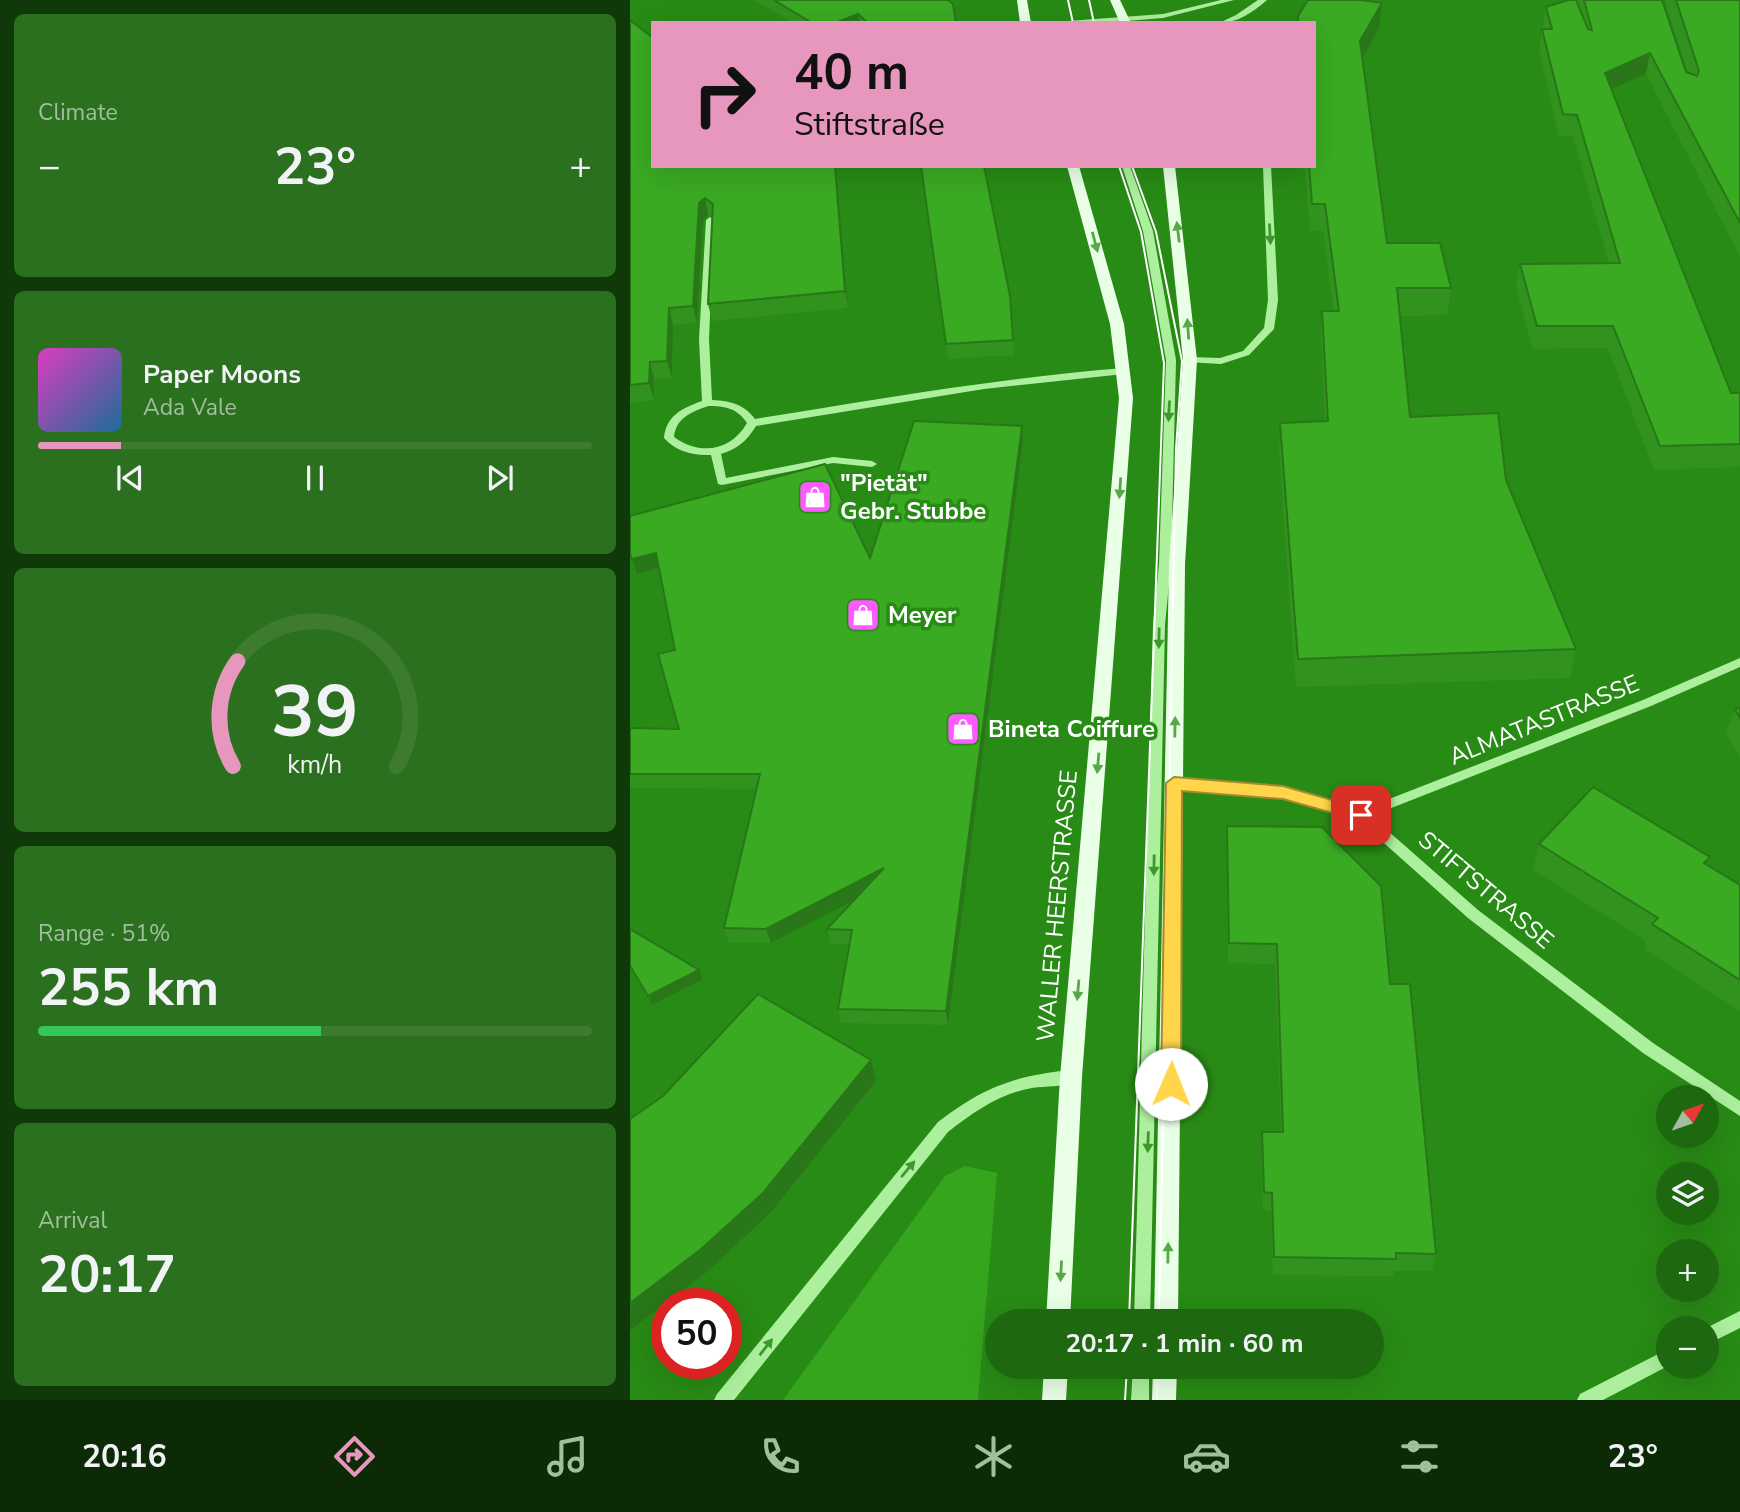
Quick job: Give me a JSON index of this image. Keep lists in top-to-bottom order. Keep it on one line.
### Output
{"streets":{"main road":["WALLER HEERSTRASSE"],"street":["ALMATASTRASSE","STIFTSTRASSE"]},"crossings":[["ALMATASTRASSE","STIFTSTRASSE"]],"places":{"shop":["\"Pietät\" Gebr. Stubbe","Meyer","Bineta Coiffure"]},"north":"top right","page":{"tile":["Climate",["Range · 51%","255 km"],["Arrival","20:17"]],"turn":["40 m","Stiftstraße"],"heat":["−","23°","+"],"song":["Paper Moons","Ada Vale"],"map_buttons":["+","−"],"limit":"50","trip":"20:17 · 1 min · 60 m","tabs":["20:16","23°"],"gauge":["39","km/h"]}}
